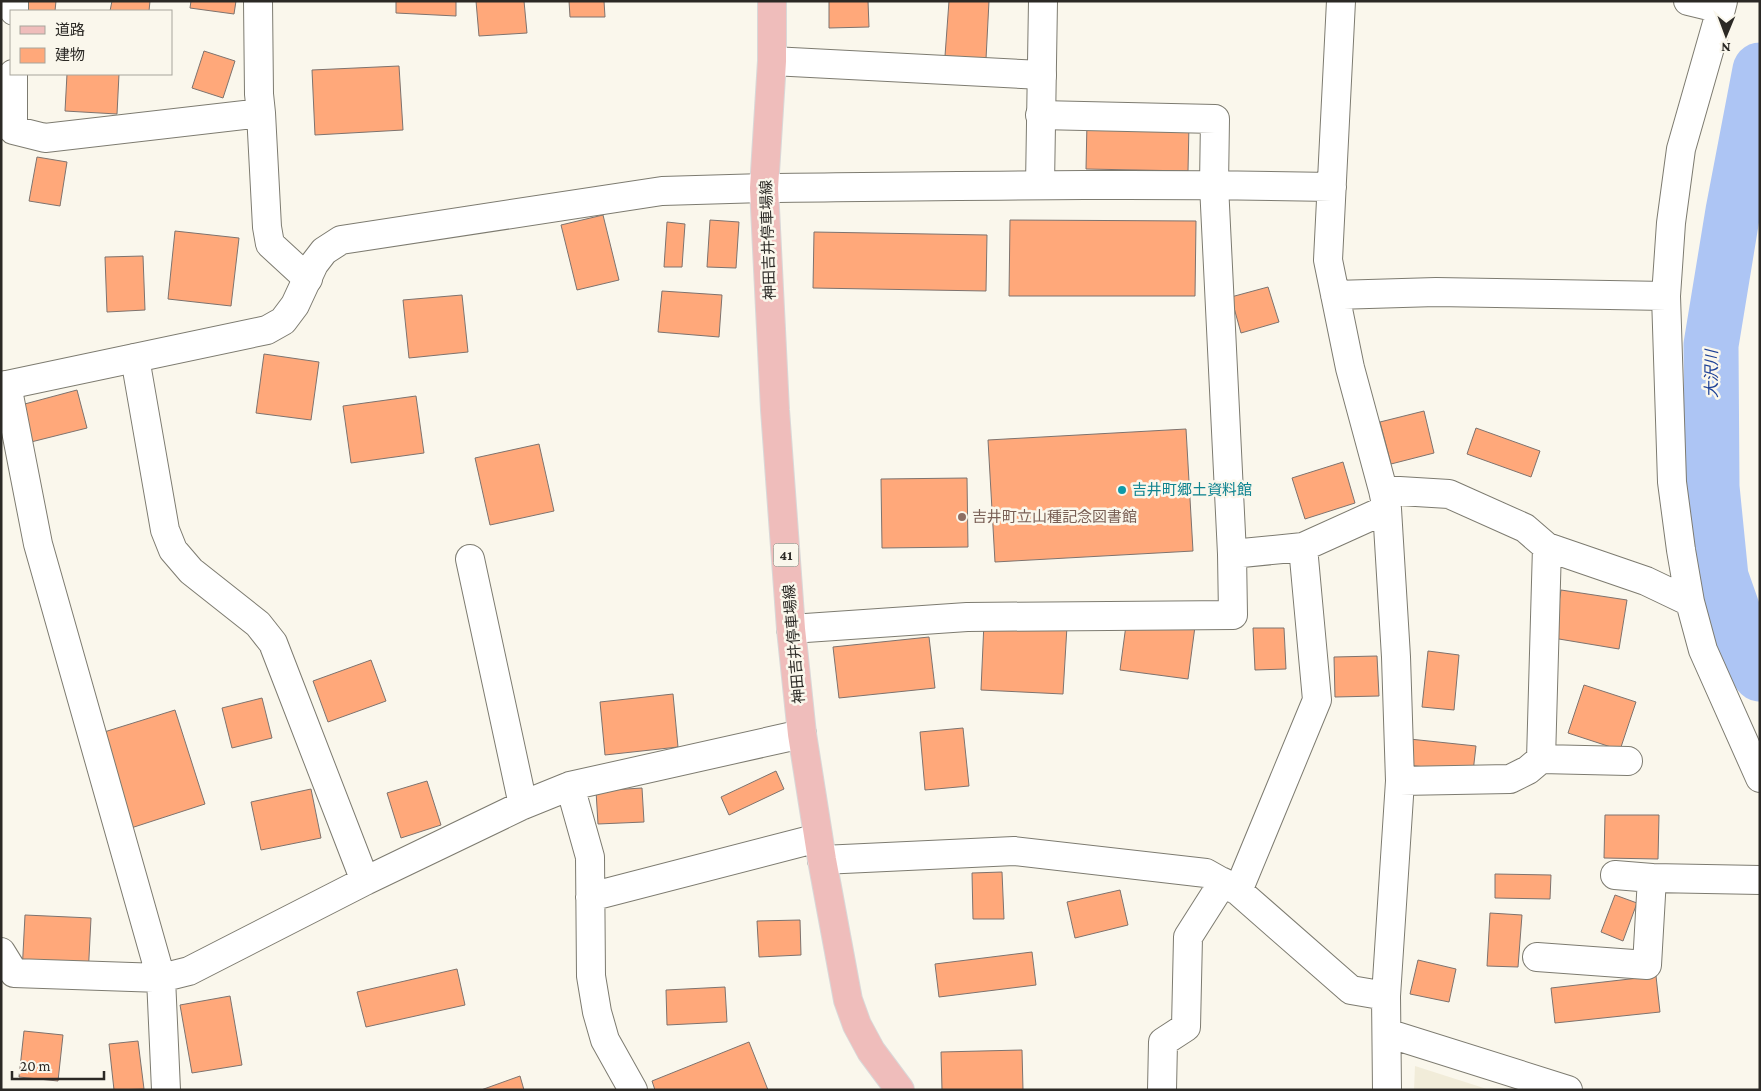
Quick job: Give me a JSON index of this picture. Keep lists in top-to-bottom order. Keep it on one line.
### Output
{"streets":{"main road":["神田吉井停車場線","41"]},"water":["大沢川"],"places":["吉井町郷土資料館","吉井町立山種記念図書館"],"legend":["道路","建物"],"scale_bar":"20 m","north":"bottom"}
